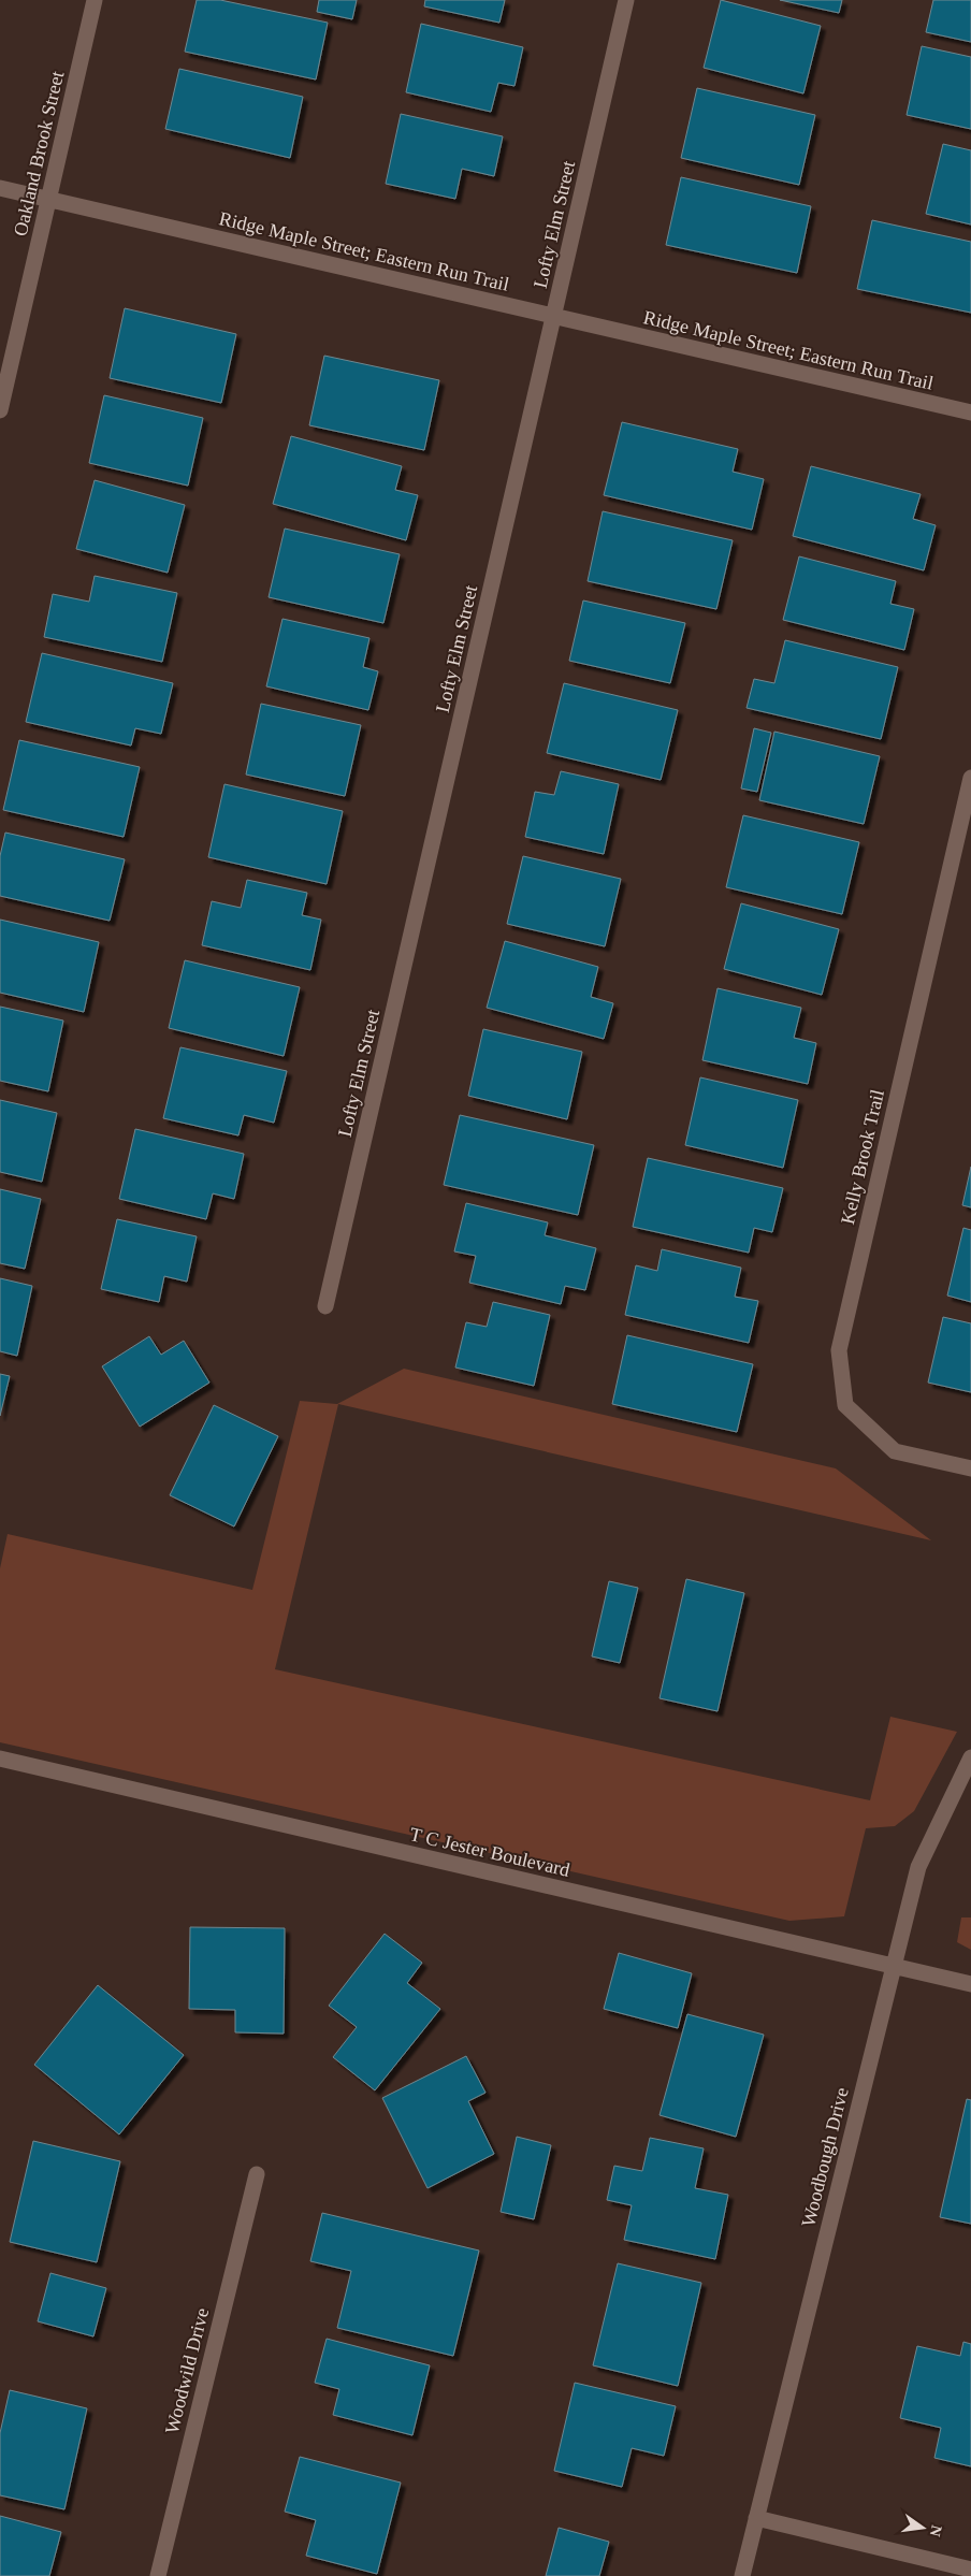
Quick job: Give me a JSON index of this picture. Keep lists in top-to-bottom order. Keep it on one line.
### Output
{"streets":{"street":["Oakland Brook Street","Lofty Elm Street","Ridge Maple Street; Eastern Run Trail","Kelly Brook Trail","T C Jester Boulevard","Woodbough Drive","Woodwild Drive"]},"crossings":[["Oakland Brook Street","Ridge Maple Street; Eastern Run Trail"],["Lofty Elm Street","Ridge Maple Street; Eastern Run Trail"],["T C Jester Boulevard","Woodbough Drive"]],"north":"right"}
